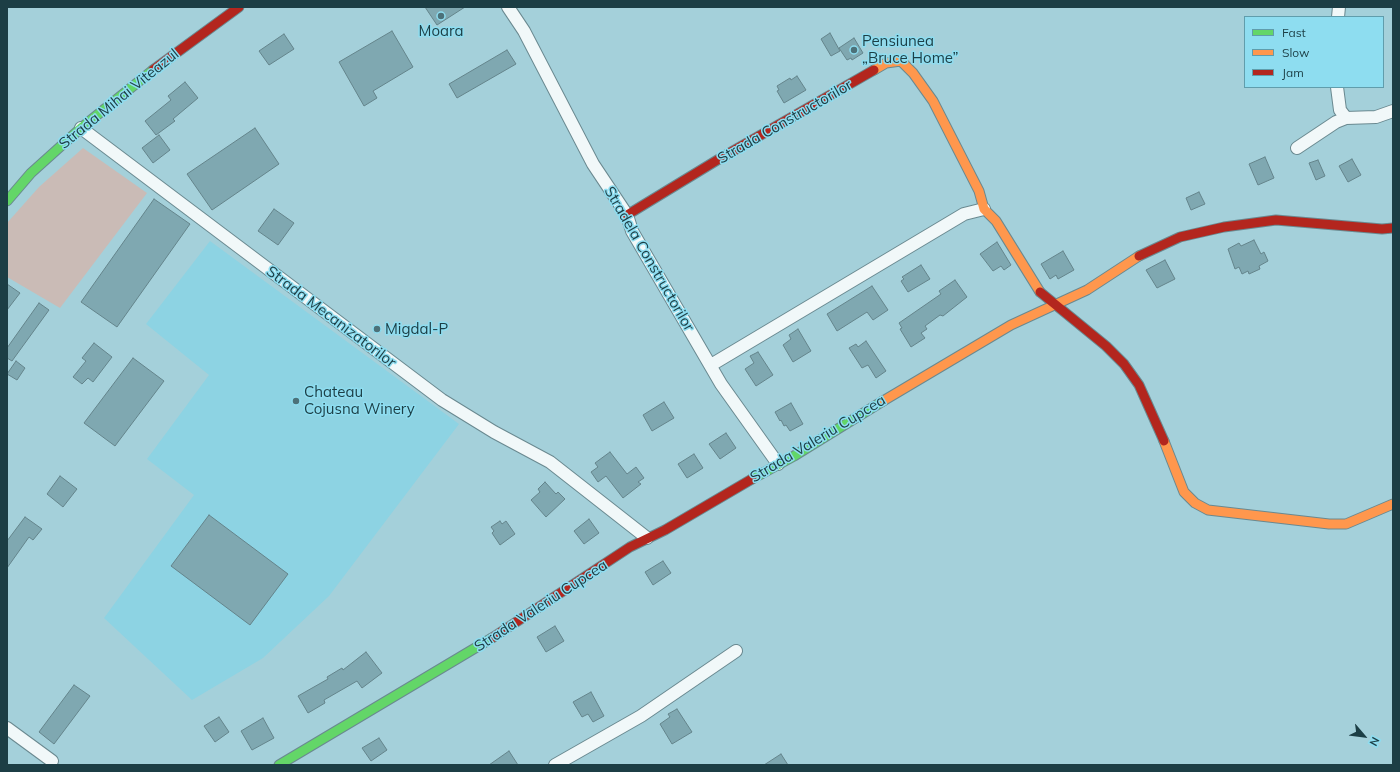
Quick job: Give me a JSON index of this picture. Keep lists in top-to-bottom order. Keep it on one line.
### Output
{"streets":{"street":["Strada Mihai Viteazul","Strada Constructorilor","Stradela Constructorilor","Strada Mecanizatorilor","Strada Valeriu Cupcea"]},"crossings":[["Strada Mihai Viteazul","Strada Mecanizatorilor"],["Strada Constructorilor","Stradela Constructorilor"],["Strada Constructorilor","Strada Valeriu Cupcea"],["Stradela Constructorilor","Strada Valeriu Cupcea"],["Strada Mecanizatorilor","Strada Valeriu Cupcea"]],"places":["Moara","Pensiunea „Bruce Home”","Migdal-P","Chateau Cojusna Winery"],"legend":["Fast","Slow","Jam"],"north":"bottom right"}
